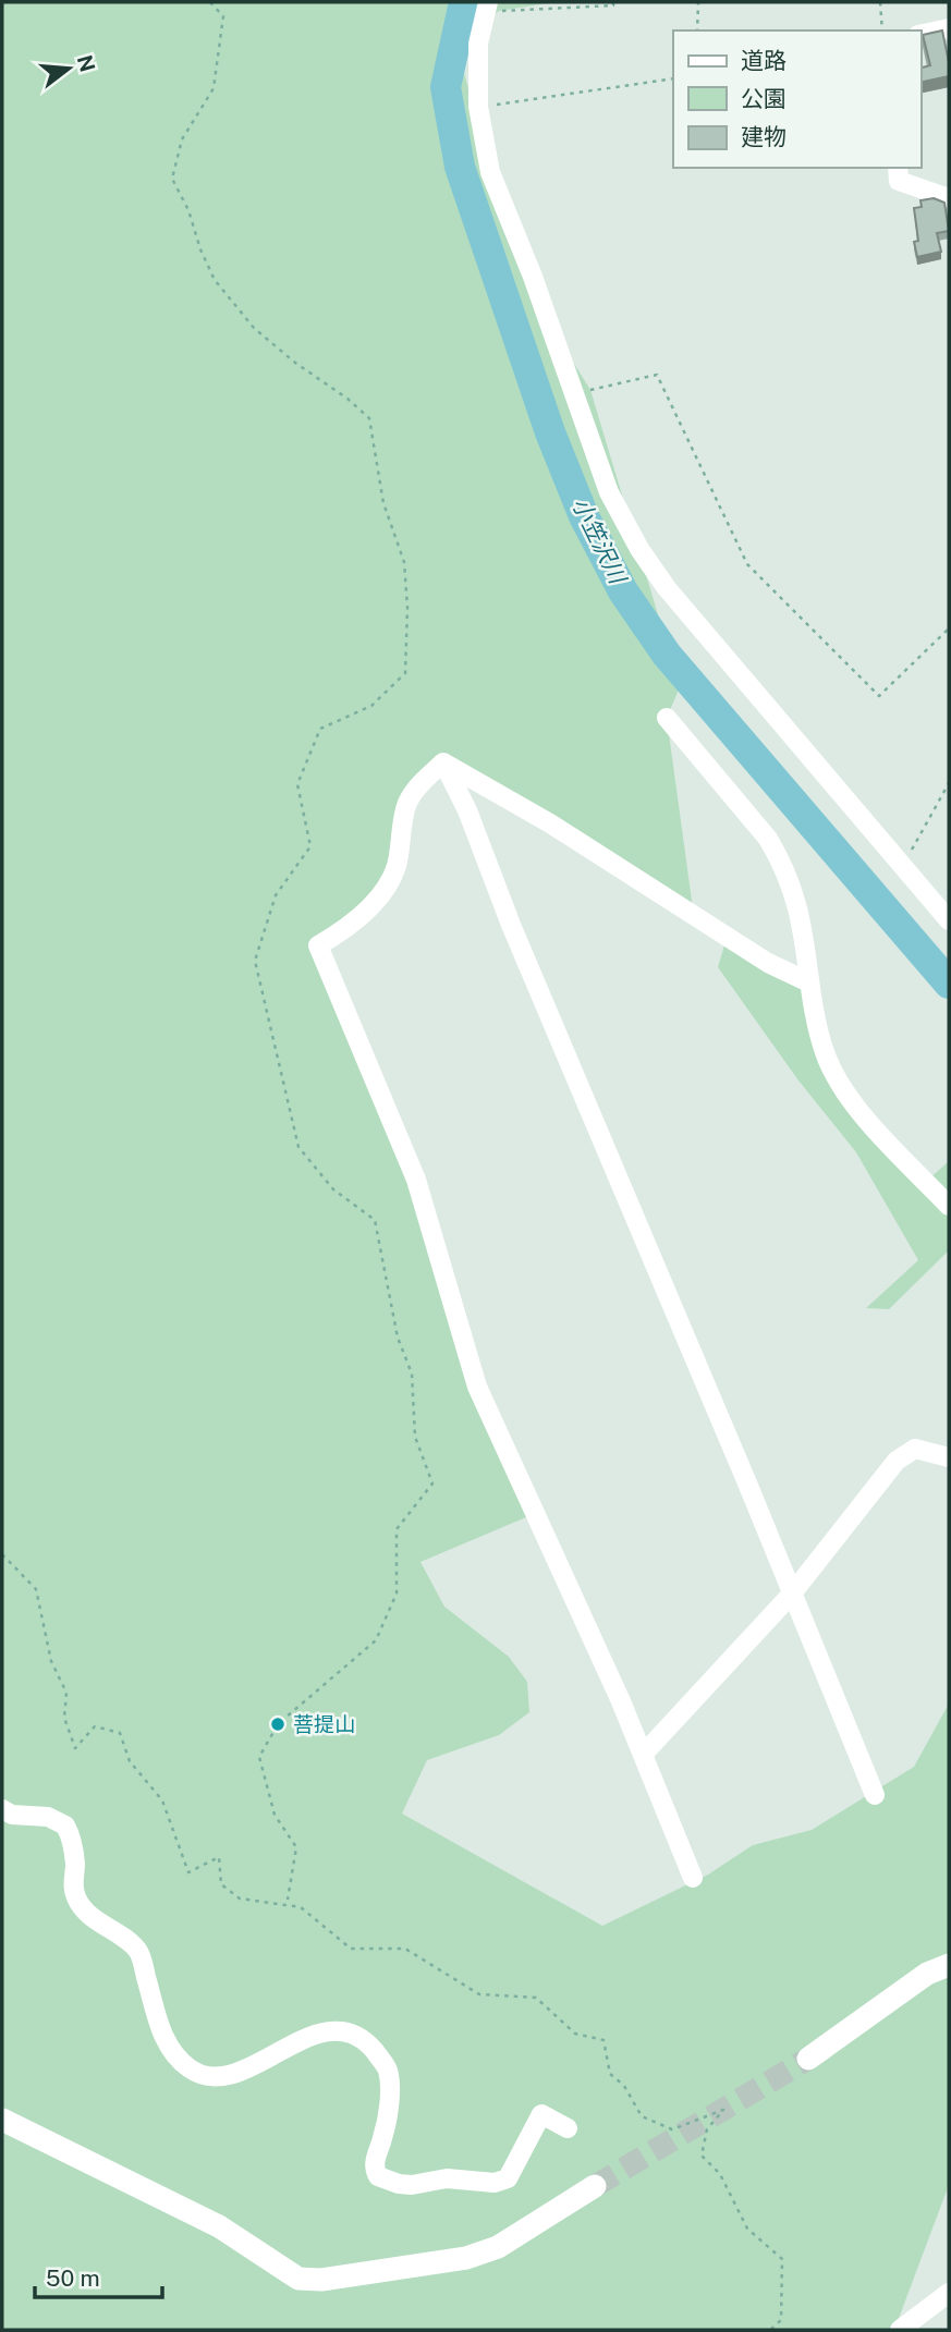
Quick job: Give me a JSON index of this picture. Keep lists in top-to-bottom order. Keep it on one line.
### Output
{"water":["小笠沢川"],"places":["菩提山"],"legend":["道路","公園","建物"],"scale_bar":"50 m","north":"right"}
